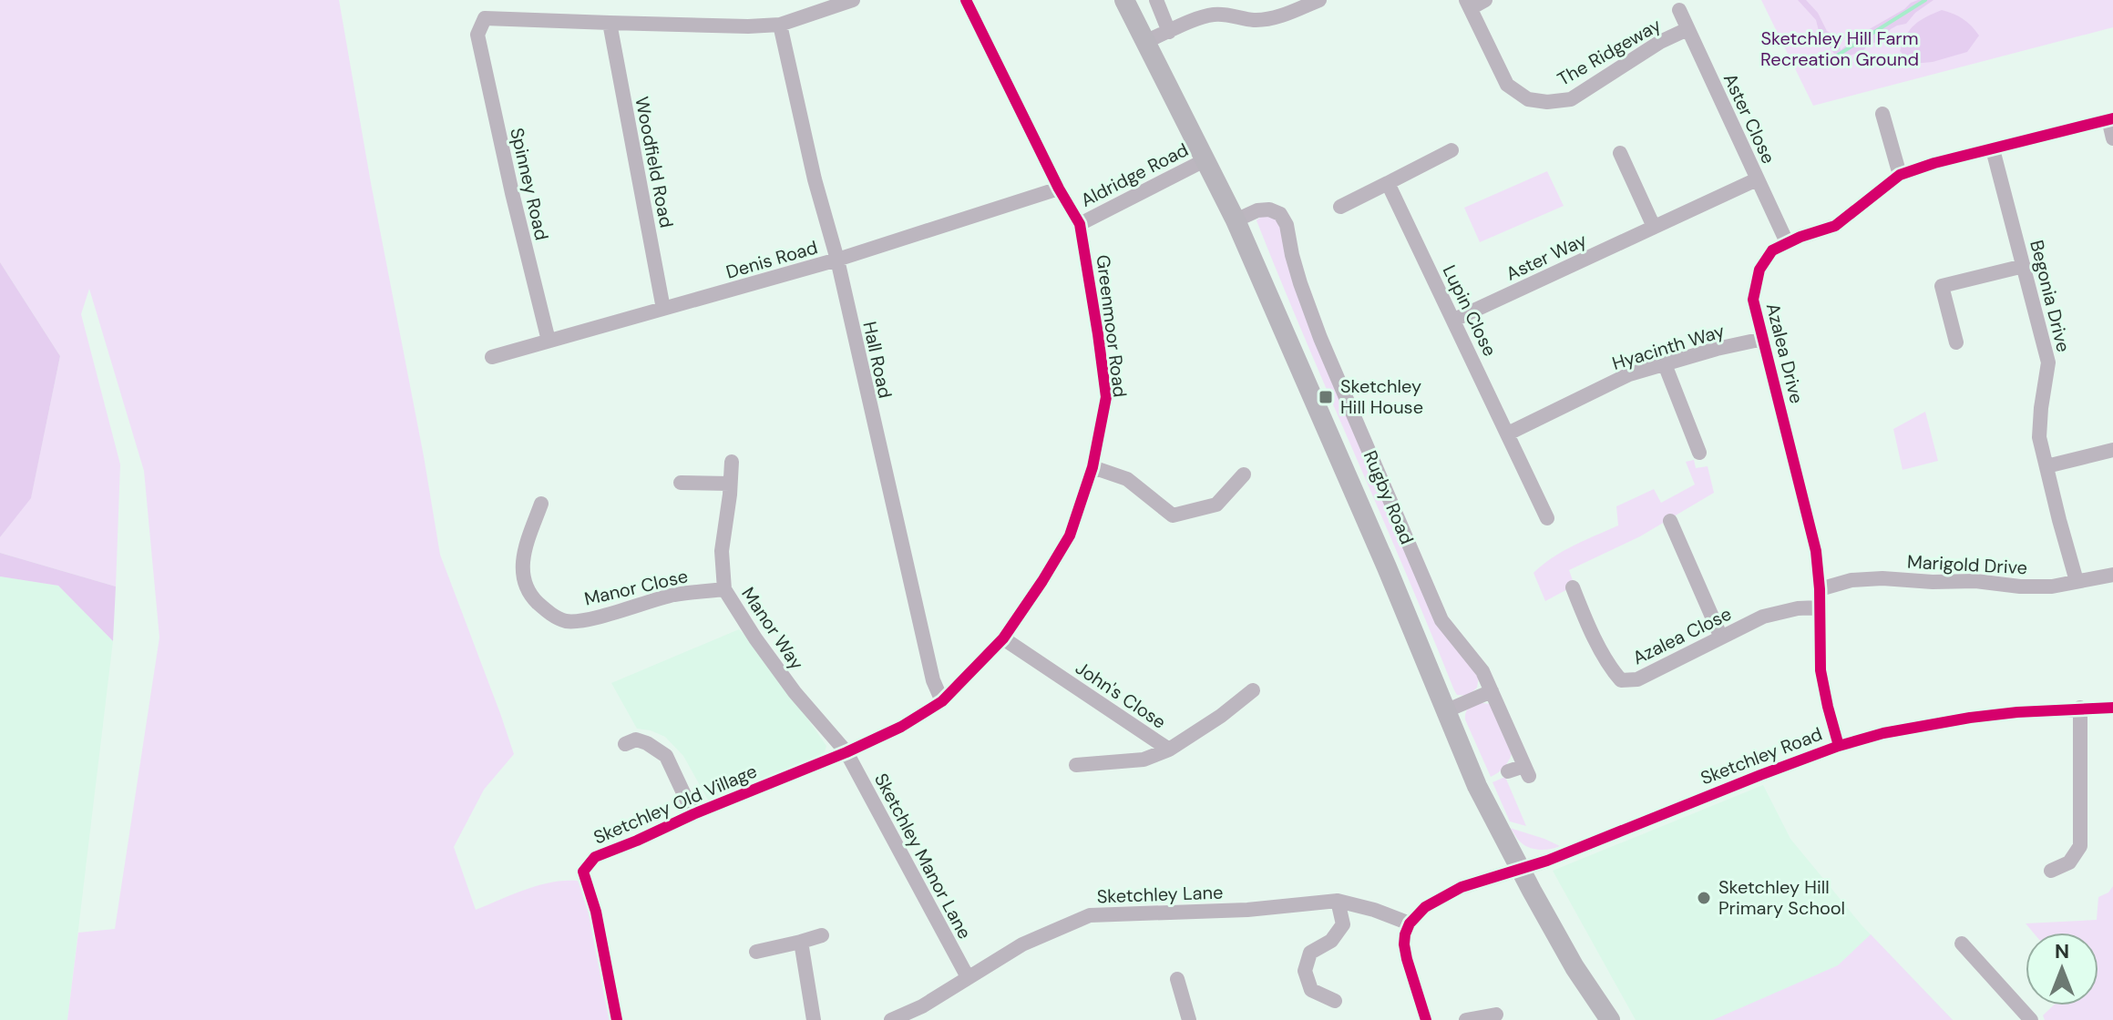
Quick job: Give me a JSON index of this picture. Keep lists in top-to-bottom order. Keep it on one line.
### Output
{"streets":{"main road":["Rugby Road"],"street":["The Ridgeway","Aster Close","Woodfield Road","Aldridge Road","Spinney Road","Aster Way","Denis Road","Begonia Drive","Lupin Close","Greenmoor Road","Hyacinth Way","Azalea Drive","Hall Road","Marigold Drive","Manor Close","Manor Way","Azalea Close","John's Close","Sketchley Road","Sketchley Old Village","Sketchley Manor Lane","Sketchley Lane"]},"crossings":[["The Ridgeway","Aster Close"],["Aster Close","Aster Way"],["Aster Close","Azalea Drive"],["Woodfield Road","Spinney Road"],["Woodfield Road","Denis Road"],["Aldridge Road","Greenmoor Road"],["Aldridge Road","Rugby Road"],["Spinney Road","Denis Road"],["Aster Way","Lupin Close"],["Denis Road","Greenmoor Road"],["Denis Road","Hall Road"],["Begonia Drive","Azalea Drive"],["Begonia Drive","Marigold Drive"],["Lupin Close","Hyacinth Way"],["Greenmoor Road","Hall Road"],["Greenmoor Road","Manor Way"],["Greenmoor Road","John's Close"],["Greenmoor Road","Sketchley Old Village"],["Greenmoor Road","Sketchley Manor Lane"],["Hyacinth Way","Azalea Drive"],["Azalea Drive","Marigold Drive"],["Azalea Drive","Azalea Close"],["Azalea Drive","Sketchley Road"],["Rugby Road","Sketchley Road"],["Manor Close","Manor Way"],["Manor Way","Sketchley Old Village"],["Manor Way","Sketchley Manor Lane"],["Sketchley Road","Sketchley Lane"],["Sketchley Old Village","Sketchley Manor Lane"],["Sketchley Manor Lane","Sketchley Lane"]],"parks":["Sketchley Hill Farm Recreation Ground"],"places":{"transit":["Sketchley Hill House"],"other":["Sketchley Hill Primary School"]},"north":"top"}
